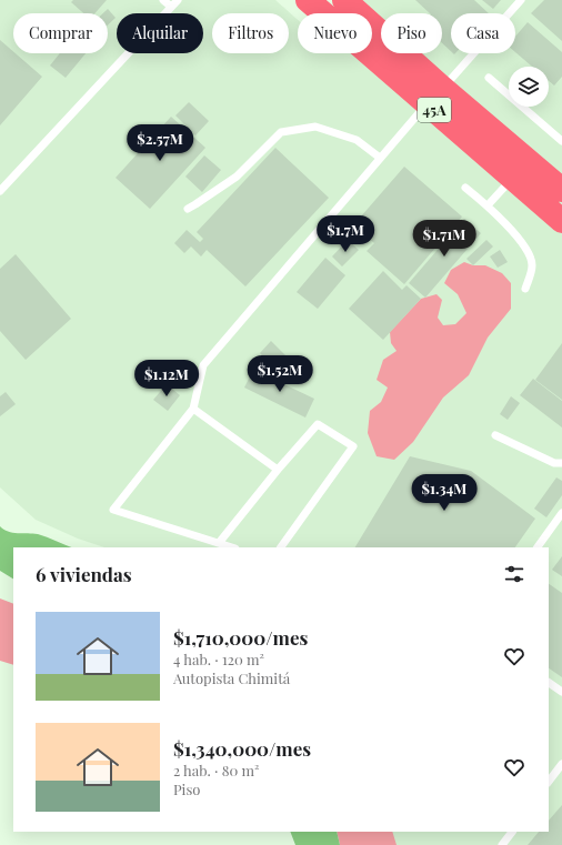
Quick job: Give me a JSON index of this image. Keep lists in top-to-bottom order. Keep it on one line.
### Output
{"streets":{"highway":["45A"]},"page":{"chip":["Comprar","Alquilar","Filtros","Nuevo","Piso","Casa"],"price":["$2.57M","$1.7M","$1.71M","$1.52M","$1.12M","$1.34M"],"heading":"6 viviendas","list":[{"name":"$1,710,000/mes","note":"4 hab. · 120 m² · Autopista Chimitá"},{"name":"$1,340,000/mes","note":"2 hab. · 80 m² · Piso"}]}}
